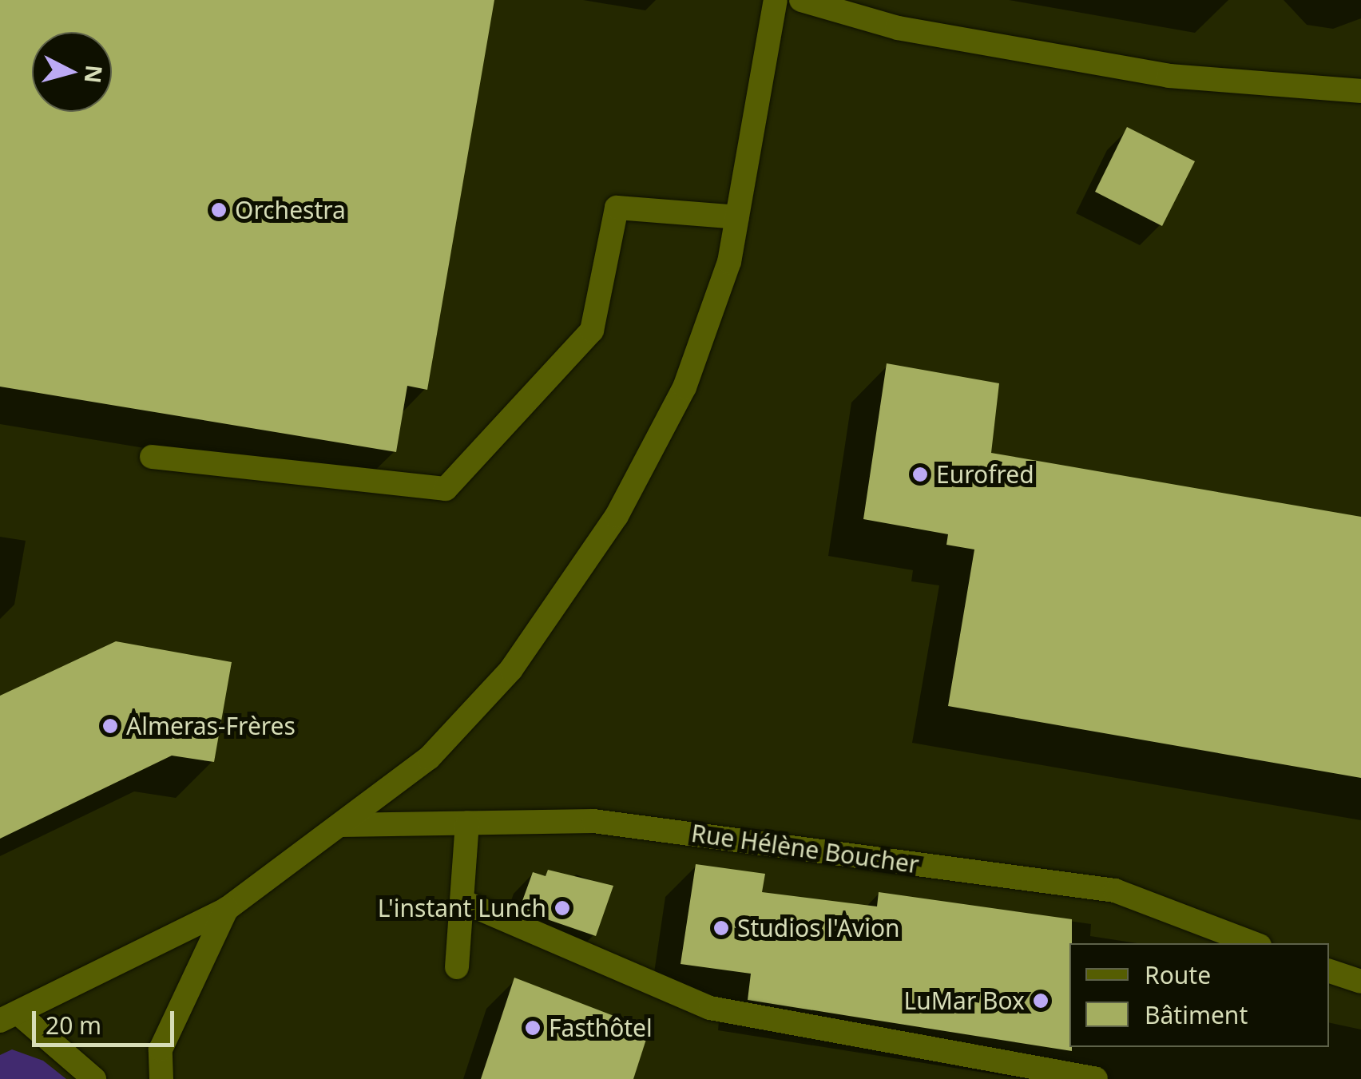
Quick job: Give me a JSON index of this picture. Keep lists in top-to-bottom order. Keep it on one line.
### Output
{"streets":{"street":["Rue Hélène Boucher"]},"places":["Orchestra","Eurofred","Almeras-Frères","L'instant Lunch","Studios l'Avion","LuMar Box","Fasthôtel"],"legend":["Route","Bâtiment"],"scale_bar":"20 m","north":"right"}
